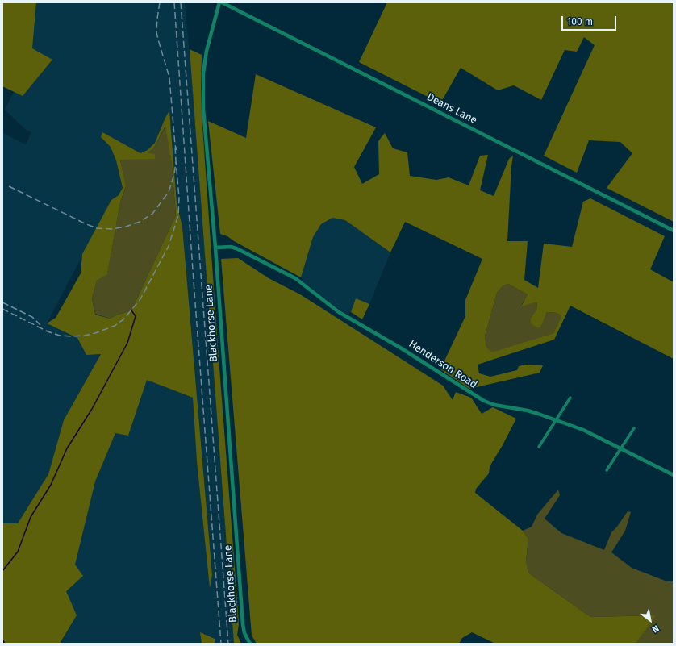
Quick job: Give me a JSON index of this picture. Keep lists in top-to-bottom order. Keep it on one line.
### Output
{"streets":{"street":["Deans Lane","Blackhorse Lane","Henderson Road"]},"crossings":[["Deans Lane","Blackhorse Lane"],["Blackhorse Lane","Henderson Road"]],"scale_bar":"100 m","north":"bottom right"}
